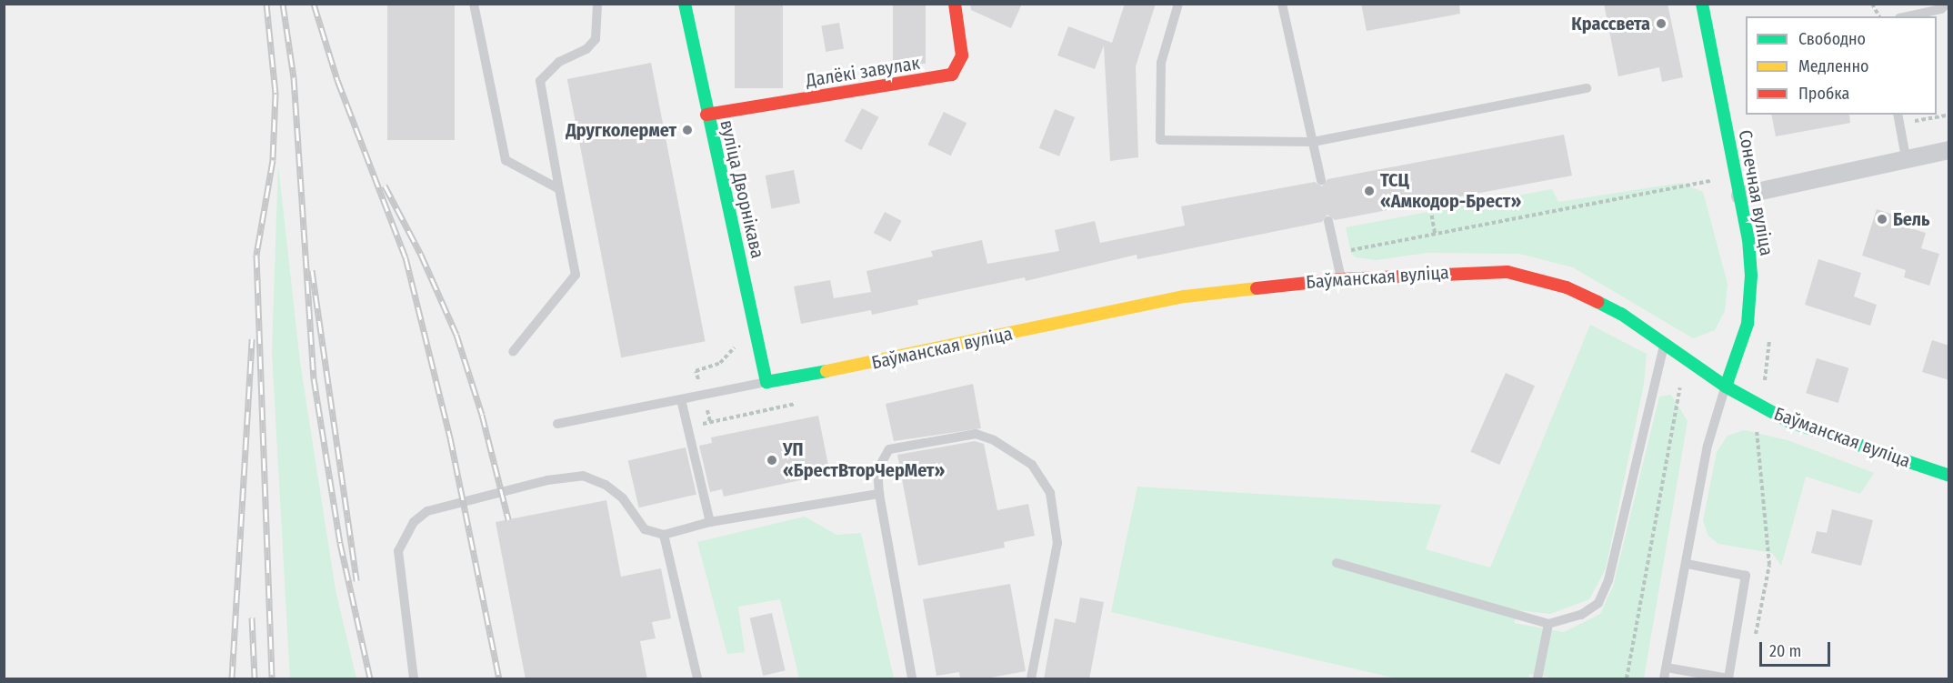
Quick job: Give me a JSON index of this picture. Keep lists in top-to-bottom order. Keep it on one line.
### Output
{"streets":{"street":["Далёкі завулак","вуліца Дворнікава","Сонечная вуліца","Баўманская вуліца"]},"crossings":[["Далёкі завулак","вуліца Дворнікава"],["вуліца Дворнікава","Баўманская вуліца"],["Сонечная вуліца","Баўманская вуліца"]],"places":["Крассвета","Другколермет","ТСЦ «Амкодор-Брест»","Бель","УП «БрестВторЧерМет»"],"legend":["Свободно","Медленно","Пробка"],"scale_bar":"20 m"}
